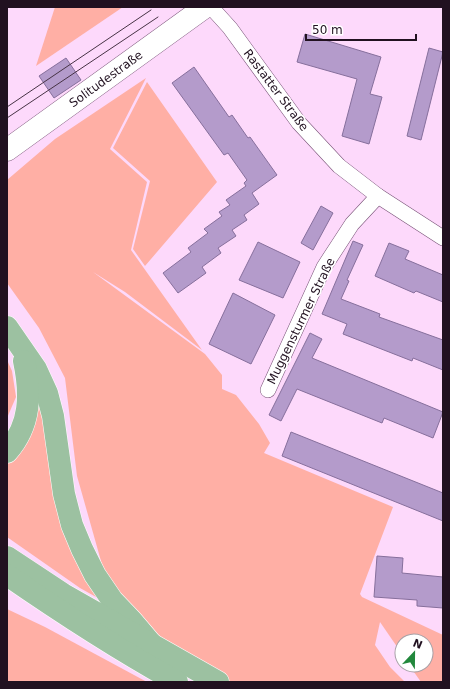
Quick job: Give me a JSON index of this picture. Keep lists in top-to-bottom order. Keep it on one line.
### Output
{"streets":{"main road":["Solitudestraße"],"street":["Rastatter Straße","Muggensturmer Straße"]},"crossings":[["Rastatter Straße","Muggensturmer Straße"]],"scale_bar":"50 m","north":"top"}
